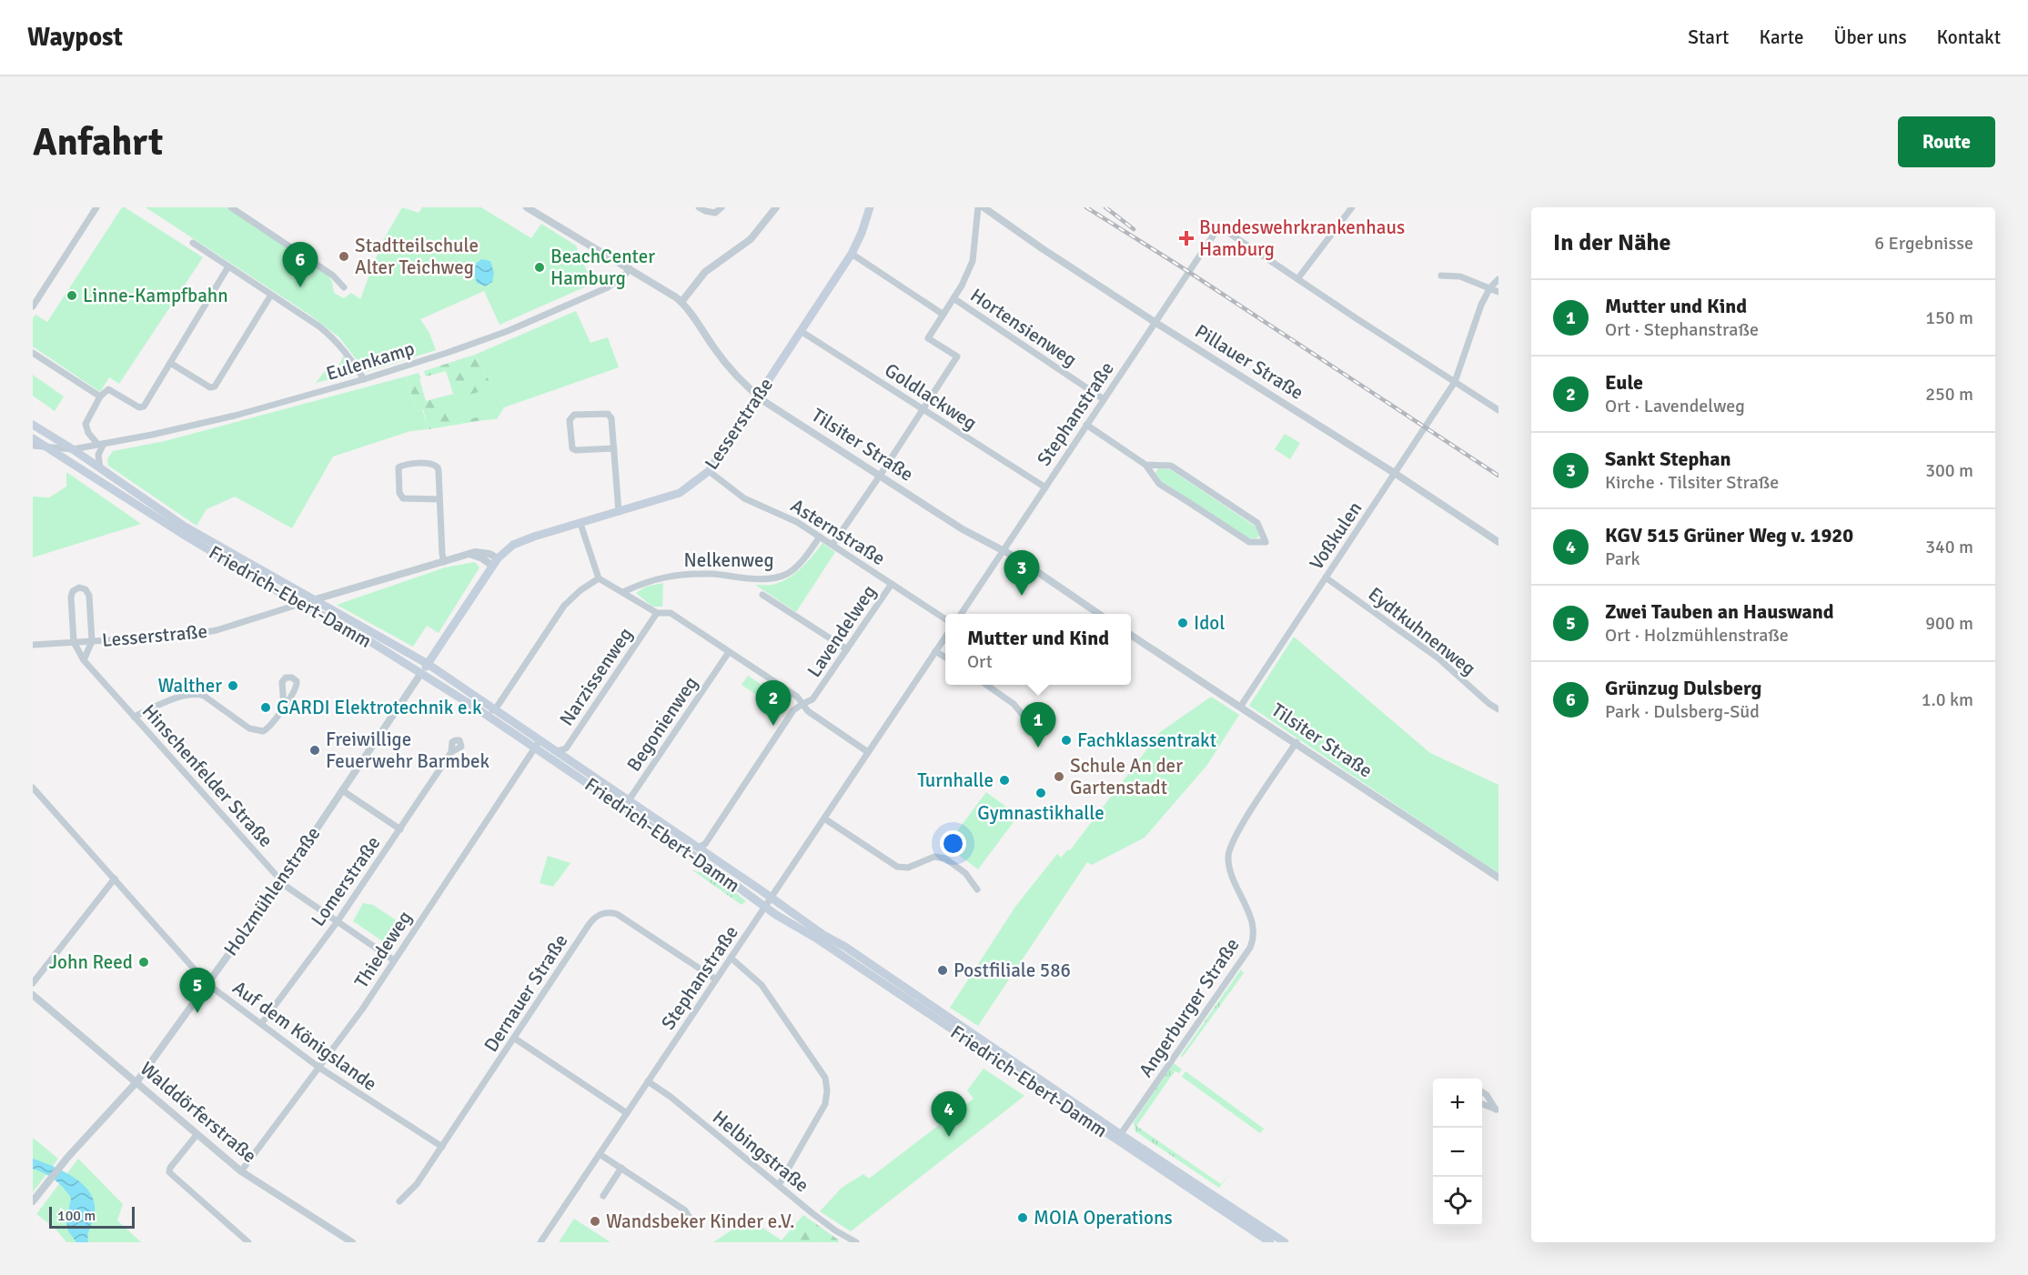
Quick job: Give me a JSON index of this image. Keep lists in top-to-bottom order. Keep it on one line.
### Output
{"streets":{"main road":["Lesserstraße","Friedrich-Ebert-Damm","Holzmühlenstraße"],"street":["Hortensienweg","Eulenkamp","Pillauer Straße","Goldlackweg","Stephanstraße","Tilsiter Straße","Asternstraße","Voßkulen","Nelkenweg","Lavendelweg","Eydtkuhnenweg","Narzissenweg","Begonienweg","Hinschenfelder Straße","Lomerstraße","Thiedeweg","Dernauer Straße","Angerburger Straße","Auf dem Königslande","Walddörferstraße","Helbingstraße"]},"crossings":[["Hortensienweg","Stephanstraße"],["Eulenkamp","Tilsiter Straße"],["Eulenkamp","Friedrich-Ebert-Damm"],["Pillauer Straße","Stephanstraße"],["Pillauer Straße","Voßkulen"],["Goldlackweg","Stephanstraße"],["Goldlackweg","Lesserstraße"],["Stephanstraße","Tilsiter Straße"],["Stephanstraße","Friedrich-Ebert-Damm"],["Stephanstraße","Dernauer Straße"],["Stephanstraße","Helbingstraße"],["Lesserstraße","Tilsiter Straße"],["Lesserstraße","Asternstraße"],["Lesserstraße","Friedrich-Ebert-Damm"],["Lesserstraße","Hinschenfelder Straße"],["Lesserstraße","Holzmühlenstraße"],["Tilsiter Straße","Voßkulen"],["Tilsiter Straße","Angerburger Straße"],["Asternstraße","Nelkenweg"],["Asternstraße","Lavendelweg"],["Voßkulen","Eydtkuhnenweg"],["Nelkenweg","Lavendelweg"],["Friedrich-Ebert-Damm","Lavendelweg"],["Friedrich-Ebert-Damm","Narzissenweg"],["Friedrich-Ebert-Damm","Begonienweg"],["Friedrich-Ebert-Damm","Holzmühlenstraße"],["Friedrich-Ebert-Damm","Thiedeweg"],["Friedrich-Ebert-Damm","Angerburger Straße"],["Hinschenfelder Straße","Lomerstraße"],["Hinschenfelder Straße","Holzmühlenstraße"],["Hinschenfelder Straße","Thiedeweg"],["Lomerstraße","Auf dem Königslande"],["Holzmühlenstraße","Auf dem Königslande"],["Holzmühlenstraße","Walddörferstraße"],["Thiedeweg","Auf dem Königslande"],["Thiedeweg","Walddörferstraße"],["Dernauer Straße","Auf dem Königslande"]],"places":{"health":["Bundeswehrkrankenhaus Hamburg"],"other":["Stadtteilschule Alter Teichweg","BeachCenter Hamburg","Linne-Kampfbahn","Idol","Walther","GARDI Elektrotechnik e.k","Fachklassentrakt","Freiwillige Feuerwehr Barmbek","Schule An der Gartenstadt","Turnhalle","Gymnastikhalle","John Reed","Postfiliale 586","MOIA Operations","Wandsbeker Kinder e.V."]},"scale_bar":"100 m","page":{"header":"Waypost","nav":["Start","Karte","Über uns","Kontakt"],"buttons":"Route","title":"Anfahrt","heading":["In der Nähe","6 Ergebnisse"],"pins":["6","3","2","1","5","4"],"list":[{"mark":"1","name":"Mutter und Kind","note":"Ort · Stephanstraße","value":"150 m"},{"mark":"2","name":"Eule","note":"Ort · Lavendelweg","value":"250 m"},{"mark":"3","name":"Sankt Stephan","note":"Kirche · Tilsiter Straße","value":"300 m"},{"mark":"4","name":"KGV 515 Grüner Weg v. 1920","note":"Park","value":"340 m"},{"mark":"5","name":"Zwei Tauben an Hauswand","note":"Ort · Holzmühlenstraße","value":"900 m"},{"mark":"6","name":"Grünzug Dulsberg","note":"Park · Dulsberg-Süd","value":"1.0 km"}],"popup":["Mutter und Kind","Ort"],"map_buttons":["+","−"],"scale":"100 m"}}
